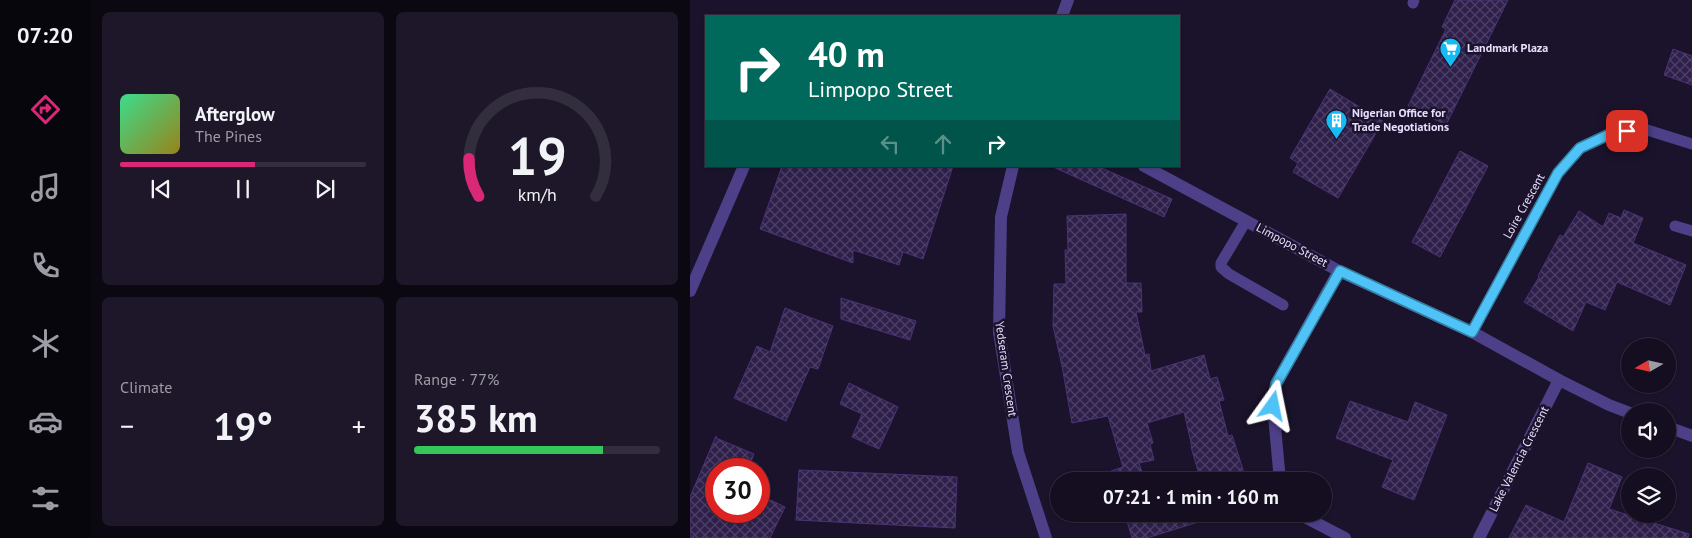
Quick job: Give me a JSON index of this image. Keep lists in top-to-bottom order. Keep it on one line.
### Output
{"streets":{"street":["Limpopo Street","Yedseram Crescent","Lake Valencia Crescent"],"lane":["Loire Crescent"]},"crossings":[["Loire Crescent","Limpopo Street"],["Limpopo Street","Lake Valencia Crescent"]],"places":{"supermarket":["Landmark Plaza"],"building":["Nigerian Office for Trade Negotiations"]},"north":"left","page":{"tabs":"07:20","turn":["40 m","Limpopo Street"],"song":["Afterglow","The Pines"],"tile":["Climate",["Range · 77%","385 km"]],"heat":["−","19°","+"],"limit":"30","trip":"07:21 · 1 min · 160 m","gauge":["19","km/h"]}}
